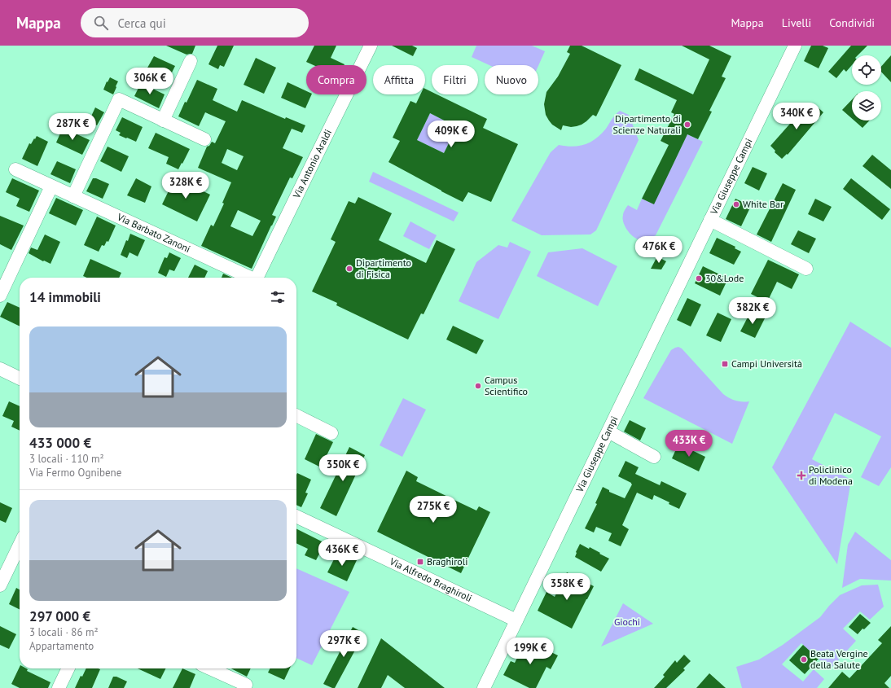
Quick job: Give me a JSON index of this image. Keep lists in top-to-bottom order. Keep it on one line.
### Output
{"streets":{"street":["Via Antonio Araldi","Via Giuseppe Campi","Via Barbato Zanoni","Via Alfredo Braghiroli"]},"crossings":[["Via Giuseppe Campi","Via Alfredo Braghiroli"]],"parks":["Giochi"],"places":{"other":["Dipartimento di Scienze Naturali","White Bar","Dipartimento di Fisica","30&Lode","Campus Scientifico","Beata Vergine della Salute"],"transit":["Campi Università","Braghiroli"],"health":["Policlinico di Modena"]},"page":{"header":"Mappa","search":"Cerca qui","nav":["Mappa","Livelli","Condividi"],"chip":["Compra","Affitta","Filtri","Nuovo"],"price":["306K €","340K €","287K €","409K €","328K €","476K €","382K €","433K €","350K €","275K €","436K €","358K €","297K €","199K €"],"heading":"14 immobili","list":[{"name":"433 000 €","note":"3 locali · 110 m² · Via Fermo Ognibene"},{"name":"297 000 €","note":"3 locali · 86 m² · Appartamento"}]}}
